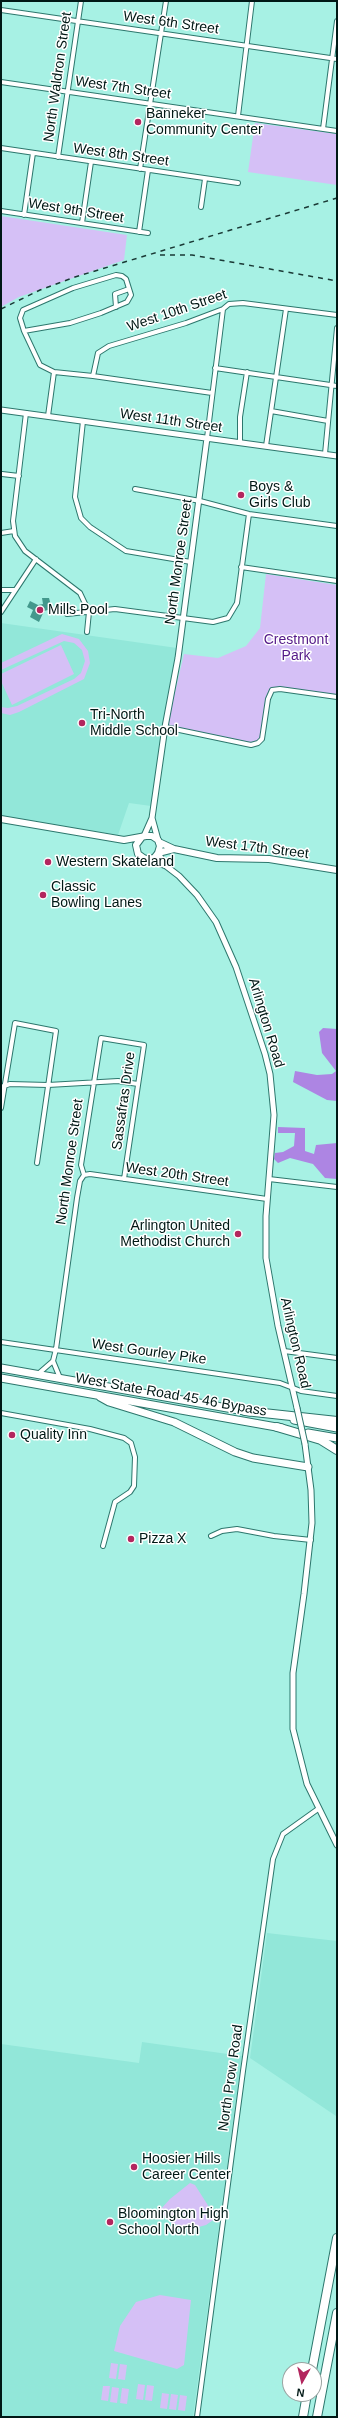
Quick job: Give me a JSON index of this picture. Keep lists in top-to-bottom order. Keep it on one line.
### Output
{"streets":{"highway":["West State Road 45 46 Bypass"],"main road":["West 17th Street"],"street":["West 6th Street","North Waldron Street","West 7th Street","West 8th Street","West 9th Street","West 10th Street","West 11th Street","North Monroe Street","Arlington Road","Sassafras Drive","West 20th Street","West Gourley Pike","North Prow Road"]},"crossings":[["West 6th Street","North Waldron Street"],["North Waldron Street","West 7th Street"],["North Waldron Street","West 8th Street"],["West 10th Street","North Monroe Street"],["West 11th Street","North Monroe Street"],["North Monroe Street","West 17th Street"],["North Monroe Street","Arlington Road"],["North Monroe Street","Sassafras Drive"],["North Monroe Street","West 20th Street"],["North Monroe Street","West Gourley Pike"],["West 17th Street","Arlington Road"],["Arlington Road","West 20th Street"],["Arlington Road","West Gourley Pike"],["Arlington Road","North Prow Road"],["Sassafras Drive","West 20th Street"]],"parks":["Crestmont Park"],"places":["Banneker Community Center","Boys & Girls Club","Mills Pool","Tri-North Middle School","Western Skateland","Classic Bowling Lanes","Arlington United Methodist Church","Quality Inn","Pizza X","Hoosier Hills Career Center","Bloomington High School North"],"north":"bottom"}
